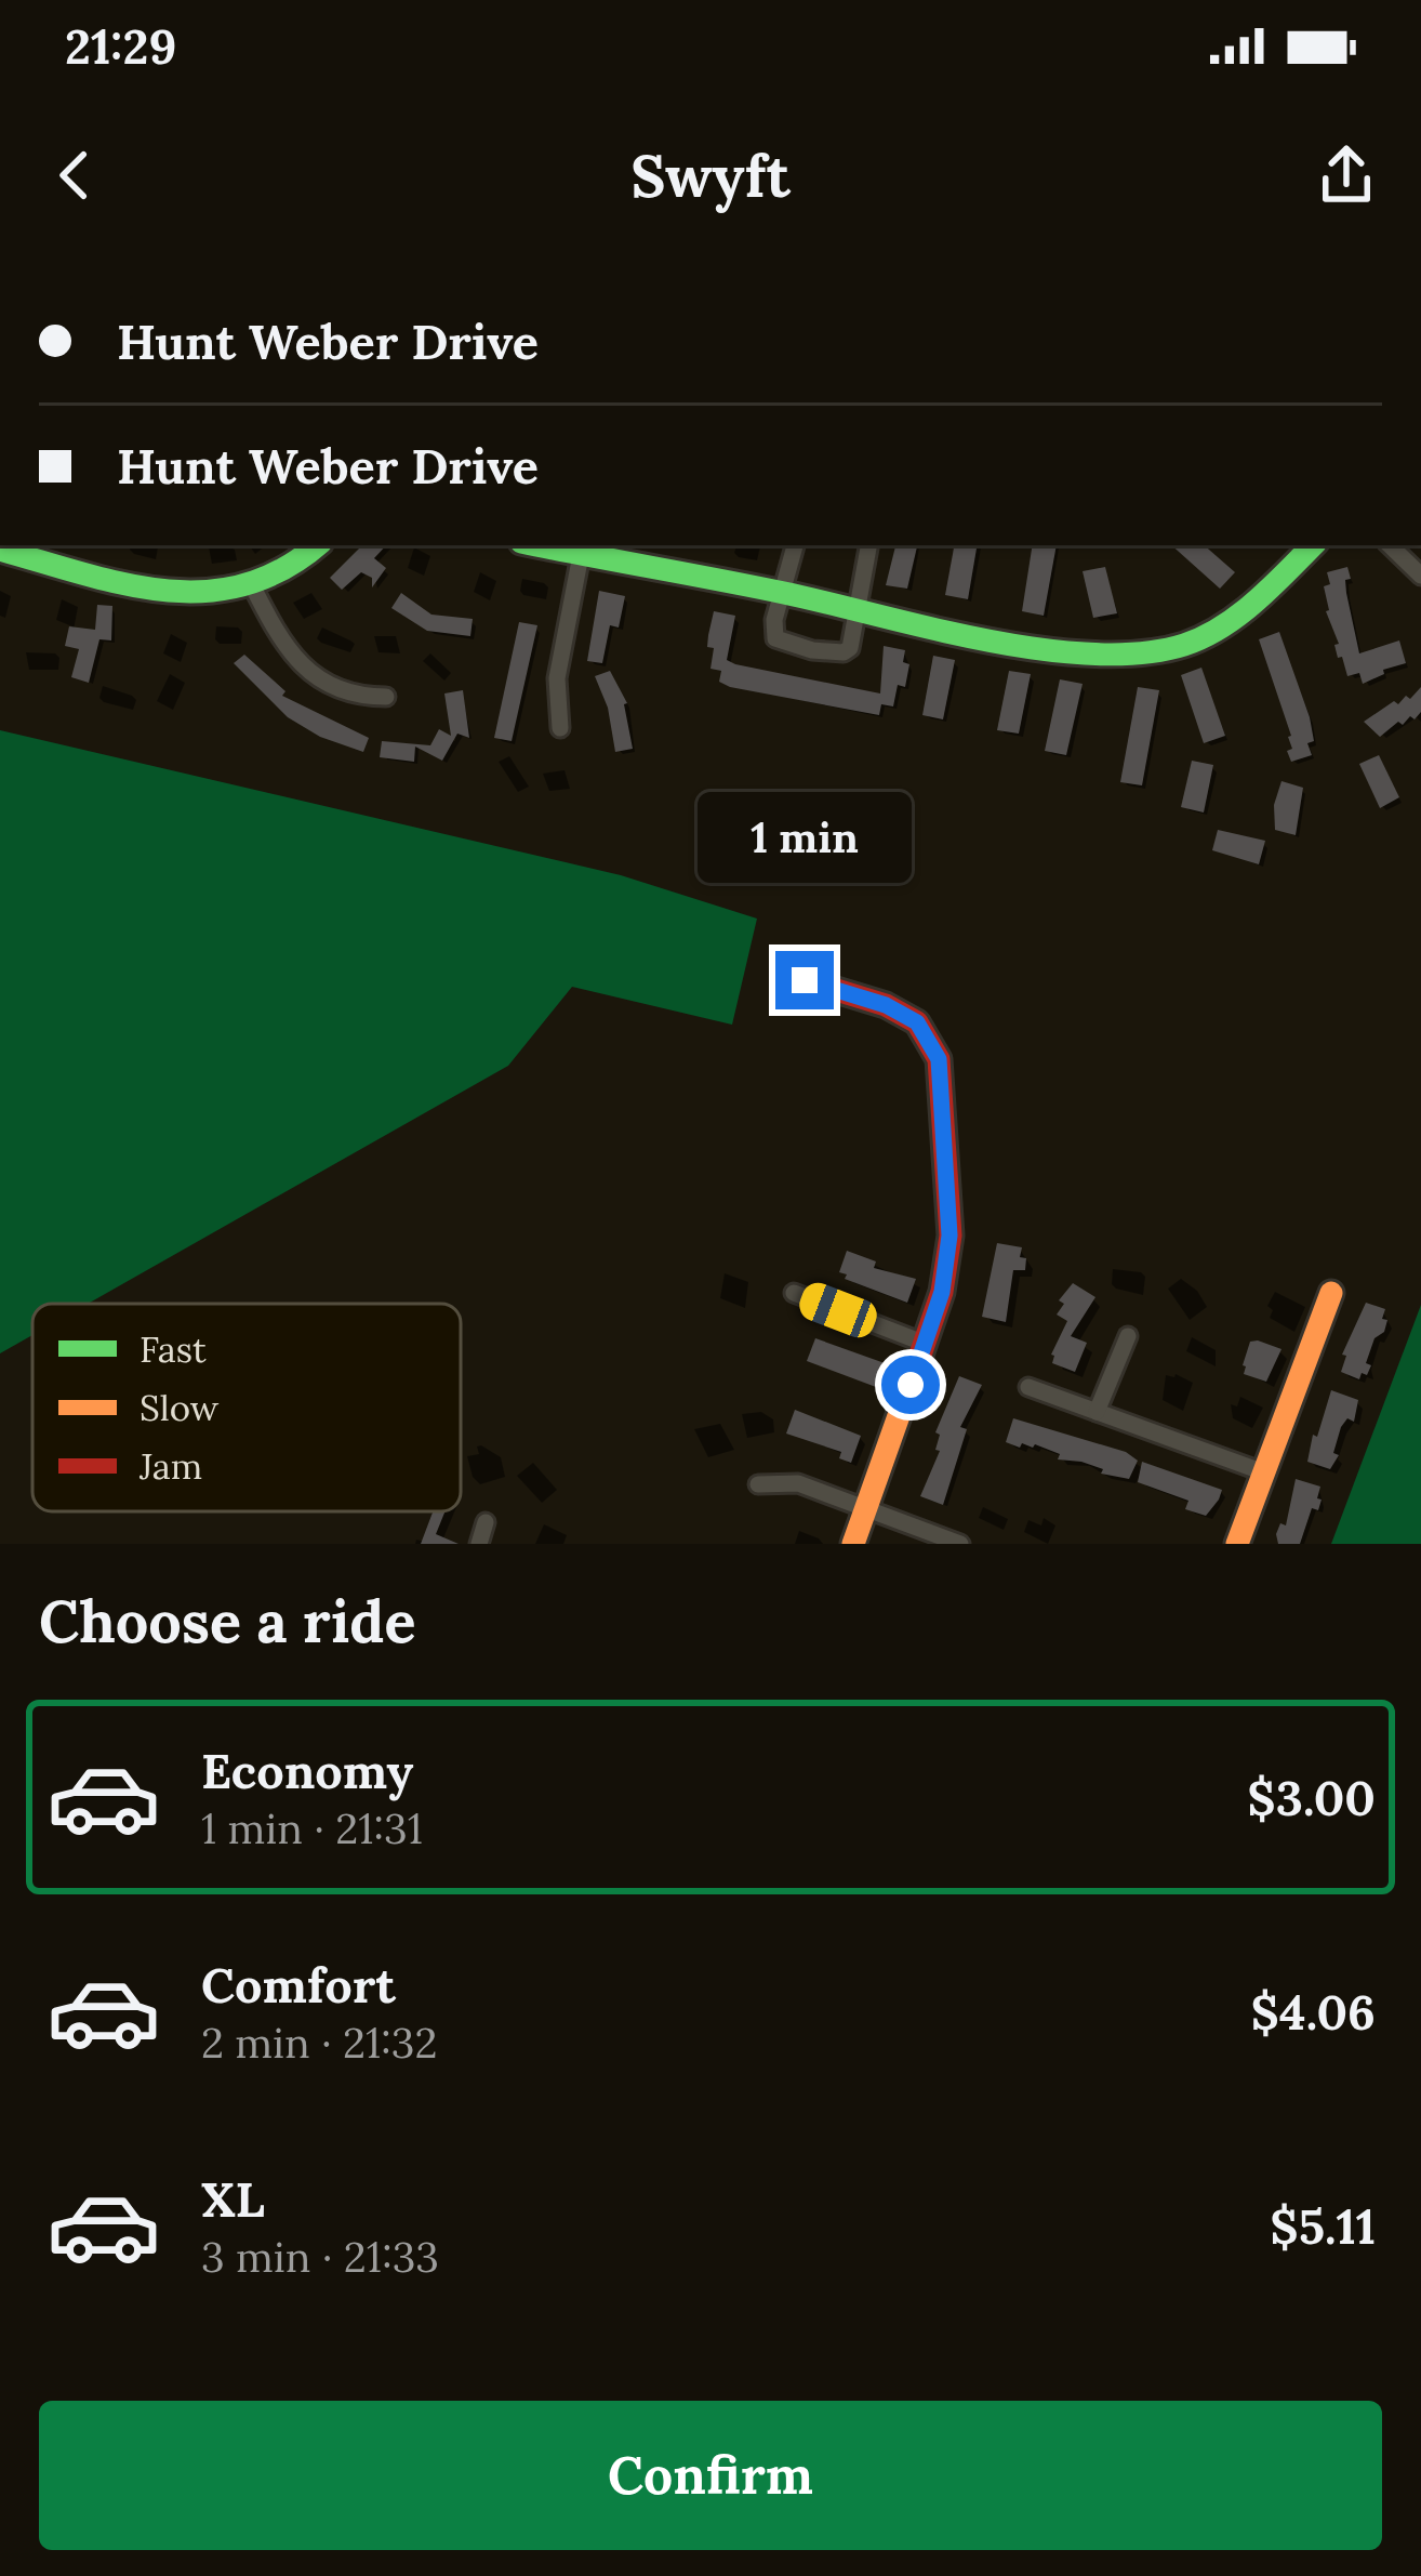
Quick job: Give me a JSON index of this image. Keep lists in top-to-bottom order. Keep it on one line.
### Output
{"legend":["Fast","Slow","Jam"],"page":{"status":"21:29","header":"Swyft","banner":["Hunt Weber Drive","Hunt Weber Drive"],"bubble":"1 min","heading":"Choose a ride","list":[{"name":"Economy","note":"1 min · 21:31","value":"$3.00"},{"name":"Comfort","note":"2 min · 21:32","value":"$4.06"},{"name":"XL","note":"3 min · 21:33","value":"$5.11"}],"buttons":"Confirm"}}
